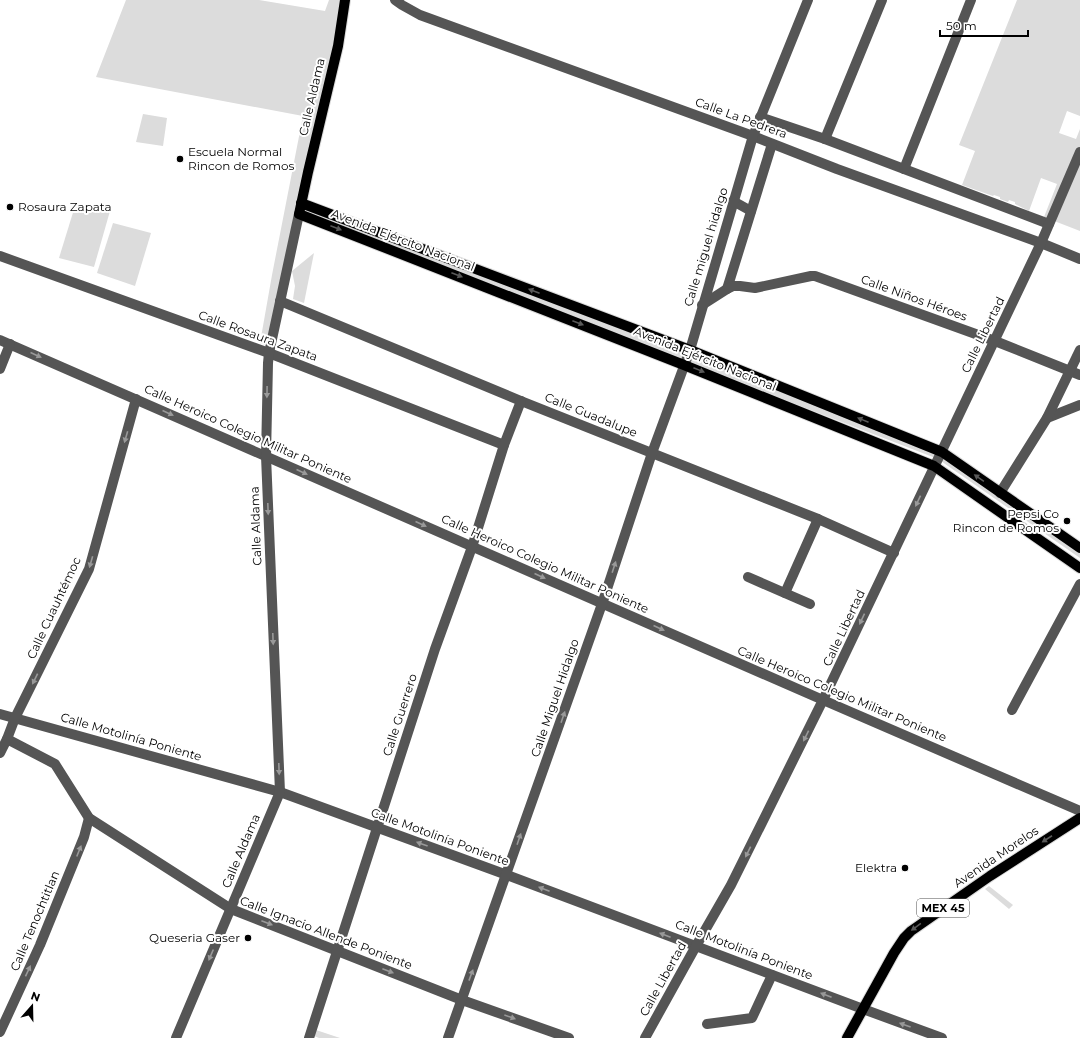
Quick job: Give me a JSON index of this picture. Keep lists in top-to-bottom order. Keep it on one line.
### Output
{"streets":{"main road":["Calle Aldama","Avenida Ejército Nacional","Avenida Morelos","MEX 45"],"street":["Calle La Pedrera","Calle miguel hidalgo","Calle Niños Héroes","Calle Libertad","Calle Rosaura Zapata","Calle Guadalupe","Calle Heroico Colegio Militar Poniente","Calle Cuauhtémoc","Calle Miguel Hidalgo","Calle Guerrero","Calle Motolinía Poniente","Calle Tenochtitlan","Calle Ignacio Allende Poniente"]},"crossings":[["Calle Aldama","Avenida Ejército Nacional"],["Calle Aldama","Calle Rosaura Zapata"],["Calle Aldama","Calle Guadalupe"],["Calle Aldama","Calle Heroico Colegio Militar Poniente"],["Calle Aldama","Calle Motolinía Poniente"],["Calle Aldama","Calle Ignacio Allende Poniente"],["Calle La Pedrera","Calle miguel hidalgo"],["Calle La Pedrera","Calle Libertad"],["Avenida Ejército Nacional","Calle miguel hidalgo"],["Avenida Ejército Nacional","Calle Libertad"],["Avenida Ejército Nacional","Calle Miguel Hidalgo"],["Calle miguel hidalgo","Calle Miguel Hidalgo"],["Calle Niños Héroes","Calle Libertad"],["Calle Libertad","Calle Guadalupe"],["Calle Libertad","Calle Heroico Colegio Militar Poniente"],["Calle Libertad","Calle Motolinía Poniente"],["Calle Rosaura Zapata","Calle Guerrero"],["Calle Guadalupe","Calle Miguel Hidalgo"],["Calle Guadalupe","Calle Guerrero"],["Calle Heroico Colegio Militar Poniente","Calle Cuauhtémoc"],["Calle Heroico Colegio Militar Poniente","Calle Miguel Hidalgo"],["Calle Heroico Colegio Militar Poniente","Calle Guerrero"],["Calle Cuauhtémoc","Calle Motolinía Poniente"],["Calle Cuauhtémoc","Calle Ignacio Allende Poniente"],["Calle Miguel Hidalgo","Calle Motolinía Poniente"],["Calle Miguel Hidalgo","Calle Ignacio Allende Poniente"],["Calle Guerrero","Calle Motolinía Poniente"],["Calle Guerrero","Calle Ignacio Allende Poniente"],["Calle Motolinía Poniente","Avenida Morelos"],["Calle Tenochtitlan","Calle Ignacio Allende Poniente"]],"one_way":["Calle Aldama","Calle Libertad","Calle Heroico Colegio Militar Poniente","Calle Cuauhtémoc","Calle Miguel Hidalgo","Calle Motolinía Poniente","Avenida Morelos","Calle Tenochtitlan","Calle Ignacio Allende Poniente"],"places":["Escuela Normal Rincon de Romos","Rosaura Zapata","Pepsi Co Rincon de Romos","Elektra","Queseria Gaser"],"scale_bar":"50 m","north":"top"}
